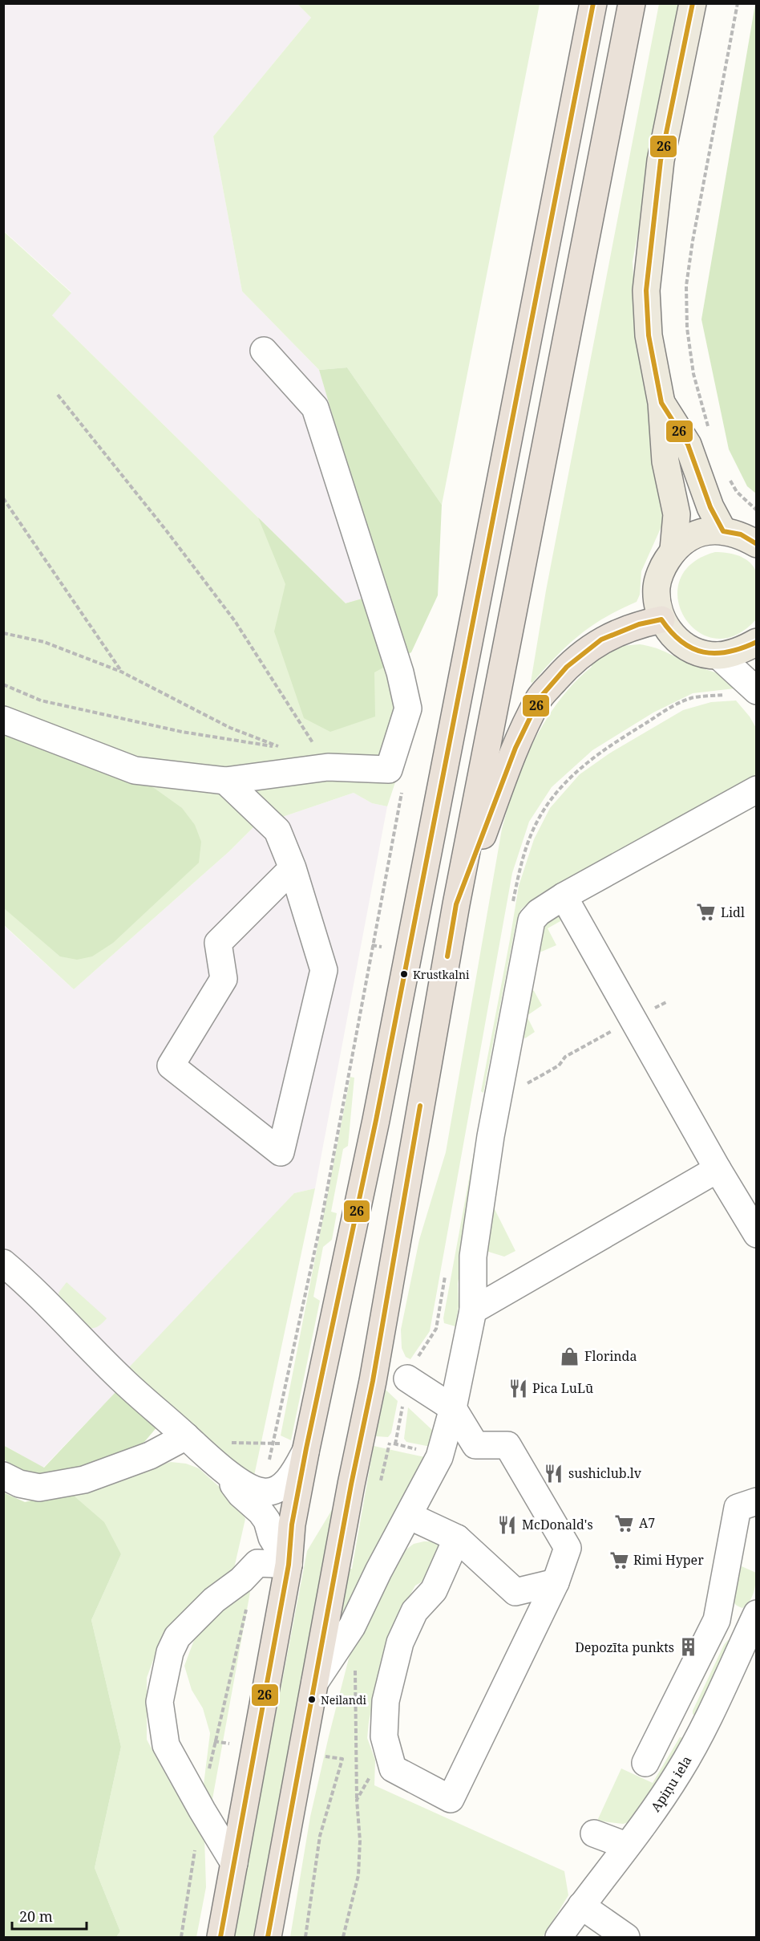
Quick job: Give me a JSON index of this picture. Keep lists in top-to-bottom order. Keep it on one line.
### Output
{"streets":{"street":["Apiņu iela"]},"places":{"supermarket":["Lidl","A7","Rimi Hyper"],"other":["Krustkalni","Neilandi"],"shop":["Florinda"],"restaurant":["Pica LuLū","sushiclub.lv","McDonald's"],"building":["Depozīta punkts"]},"lines":["transit line 26"],"scale_bar":"20 m"}
